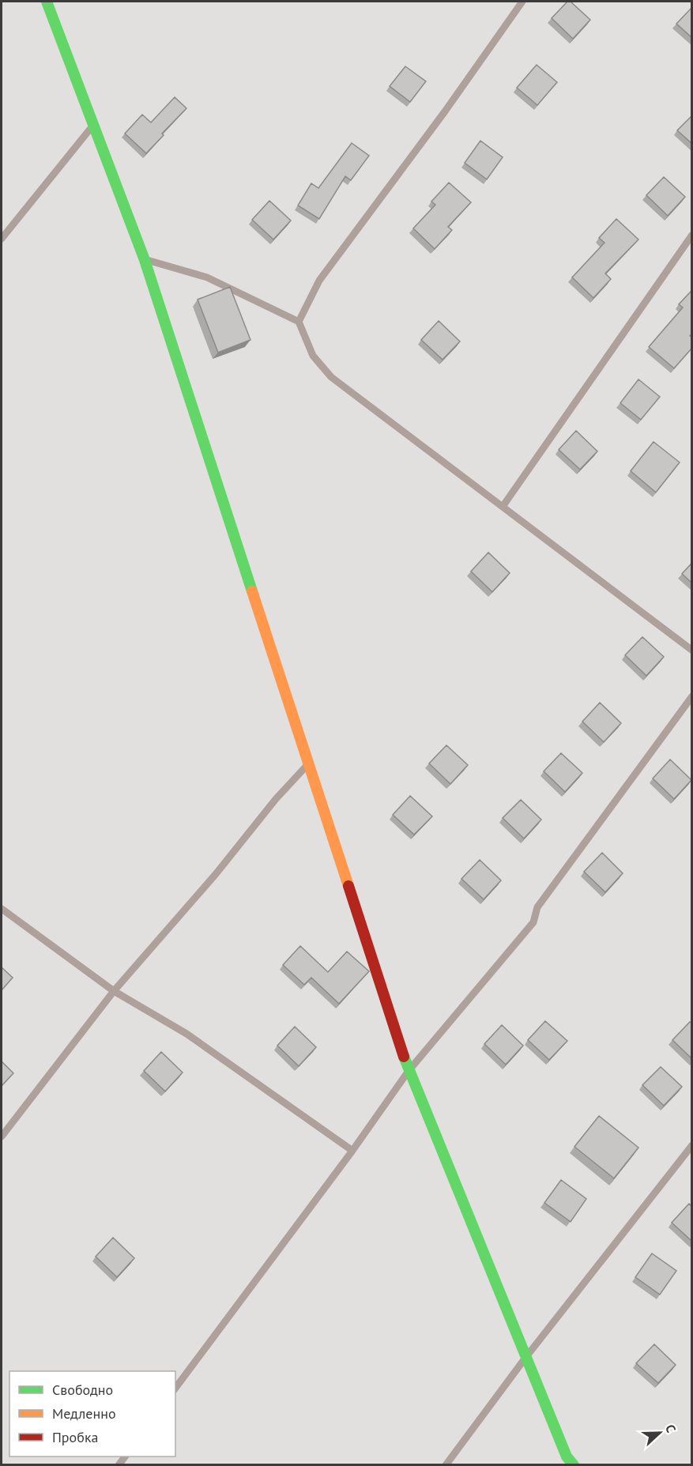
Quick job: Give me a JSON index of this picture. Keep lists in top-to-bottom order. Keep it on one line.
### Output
{"legend":["Свободно","Медленно","Пробка"],"north":"right"}
